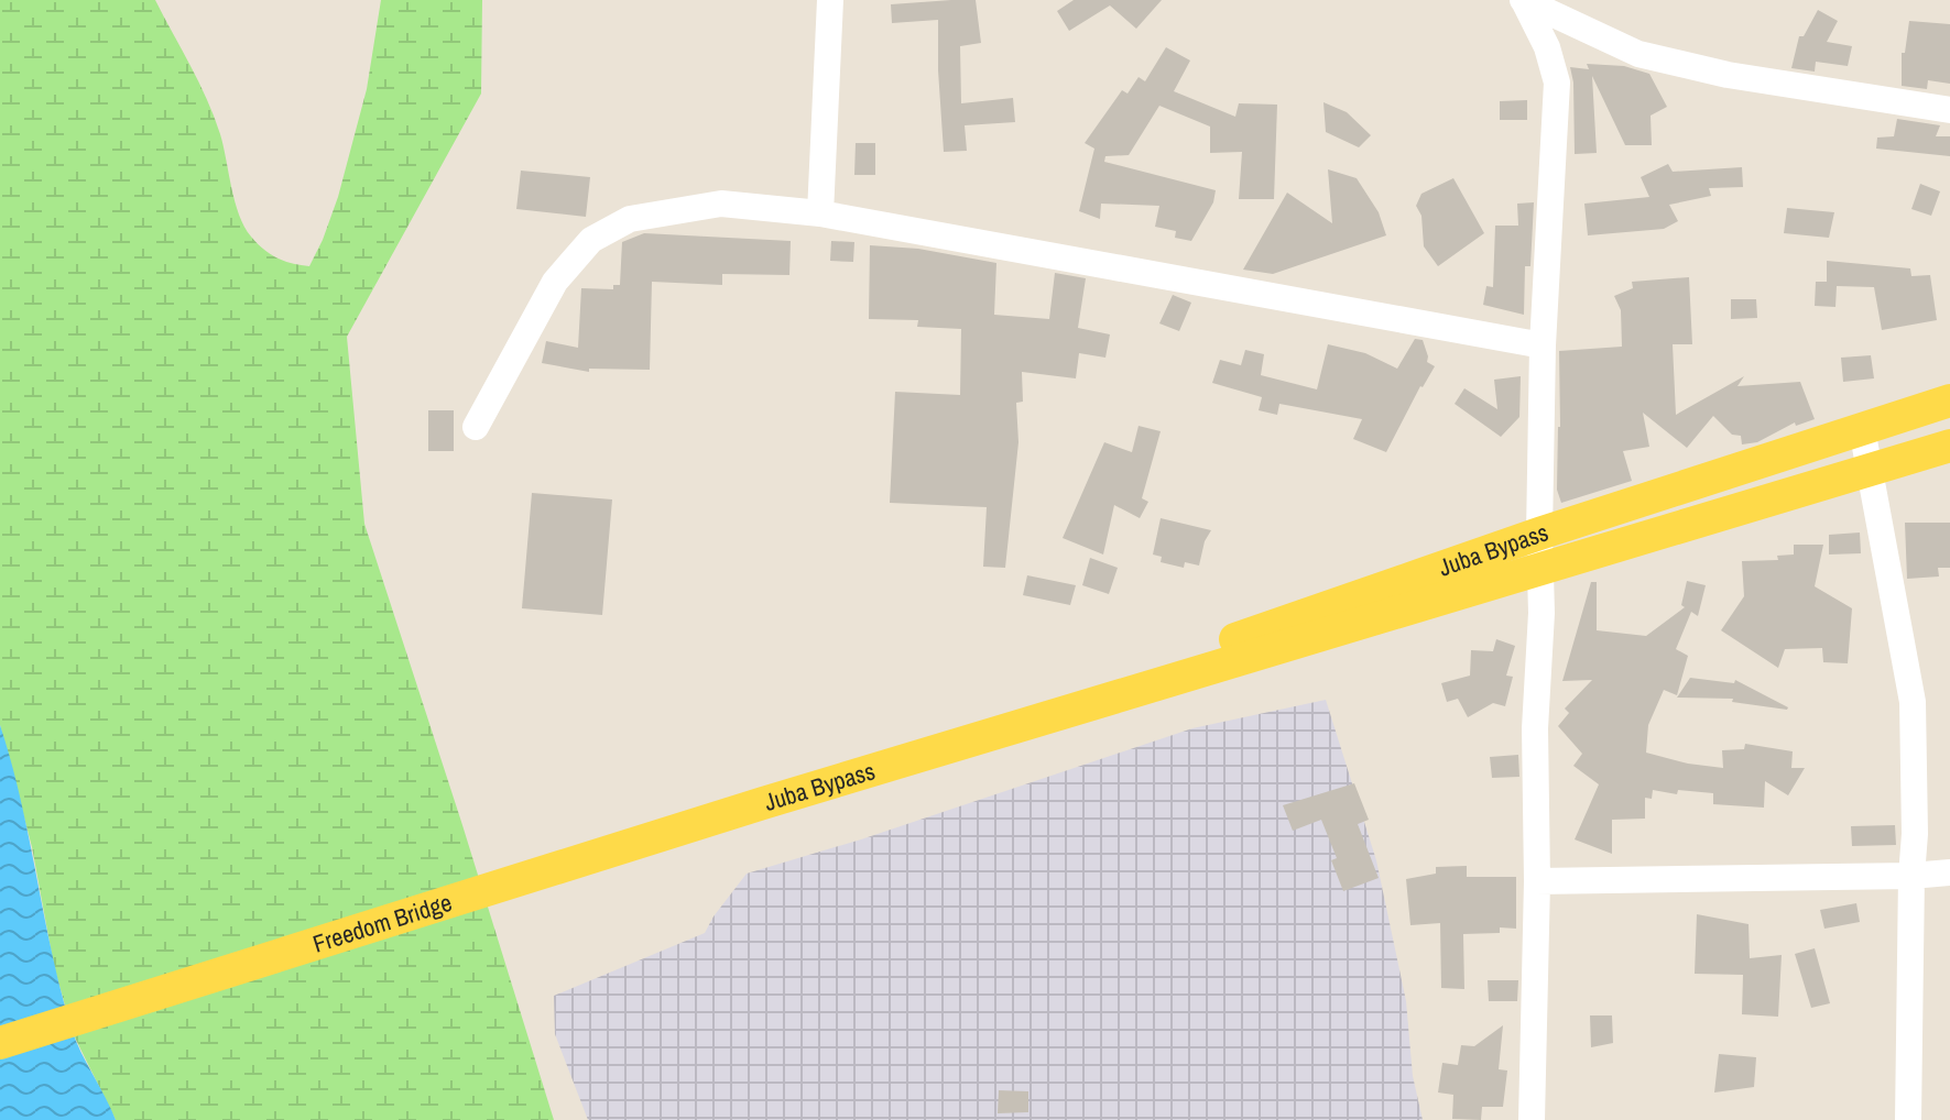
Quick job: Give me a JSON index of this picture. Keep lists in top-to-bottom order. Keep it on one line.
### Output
{"streets":{"main road":["Juba Bypass","Freedom Bridge"]},"crossings":[["Juba Bypass","Freedom Bridge"]]}
